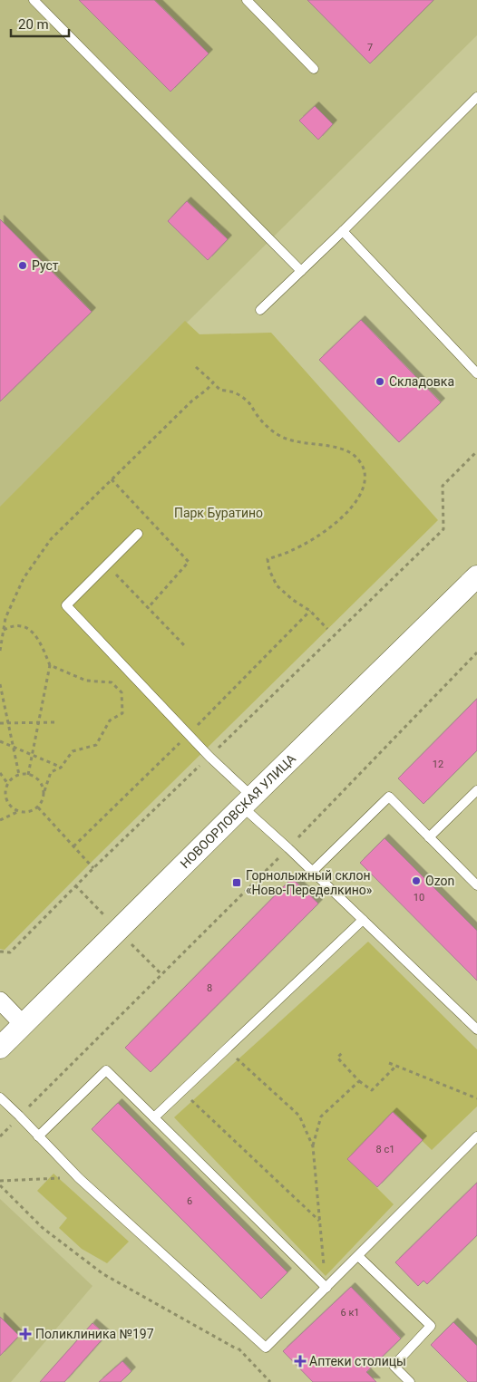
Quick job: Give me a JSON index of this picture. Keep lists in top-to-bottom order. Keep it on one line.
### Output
{"streets":{"street":["НОВООРЛОВСКАЯ УЛИЦА"]},"parks":["Парк Буратино"],"places":{"other":["Руст","Складовка","Ozon"],"transit":["Горнолыжный склон «Ново-Переделкино»"],"health":["Поликлиника №197","Аптеки столицы"]},"house_numbers":["7","12","10","8","8 с1","6","6 к1"],"scale_bar":"20 m"}
